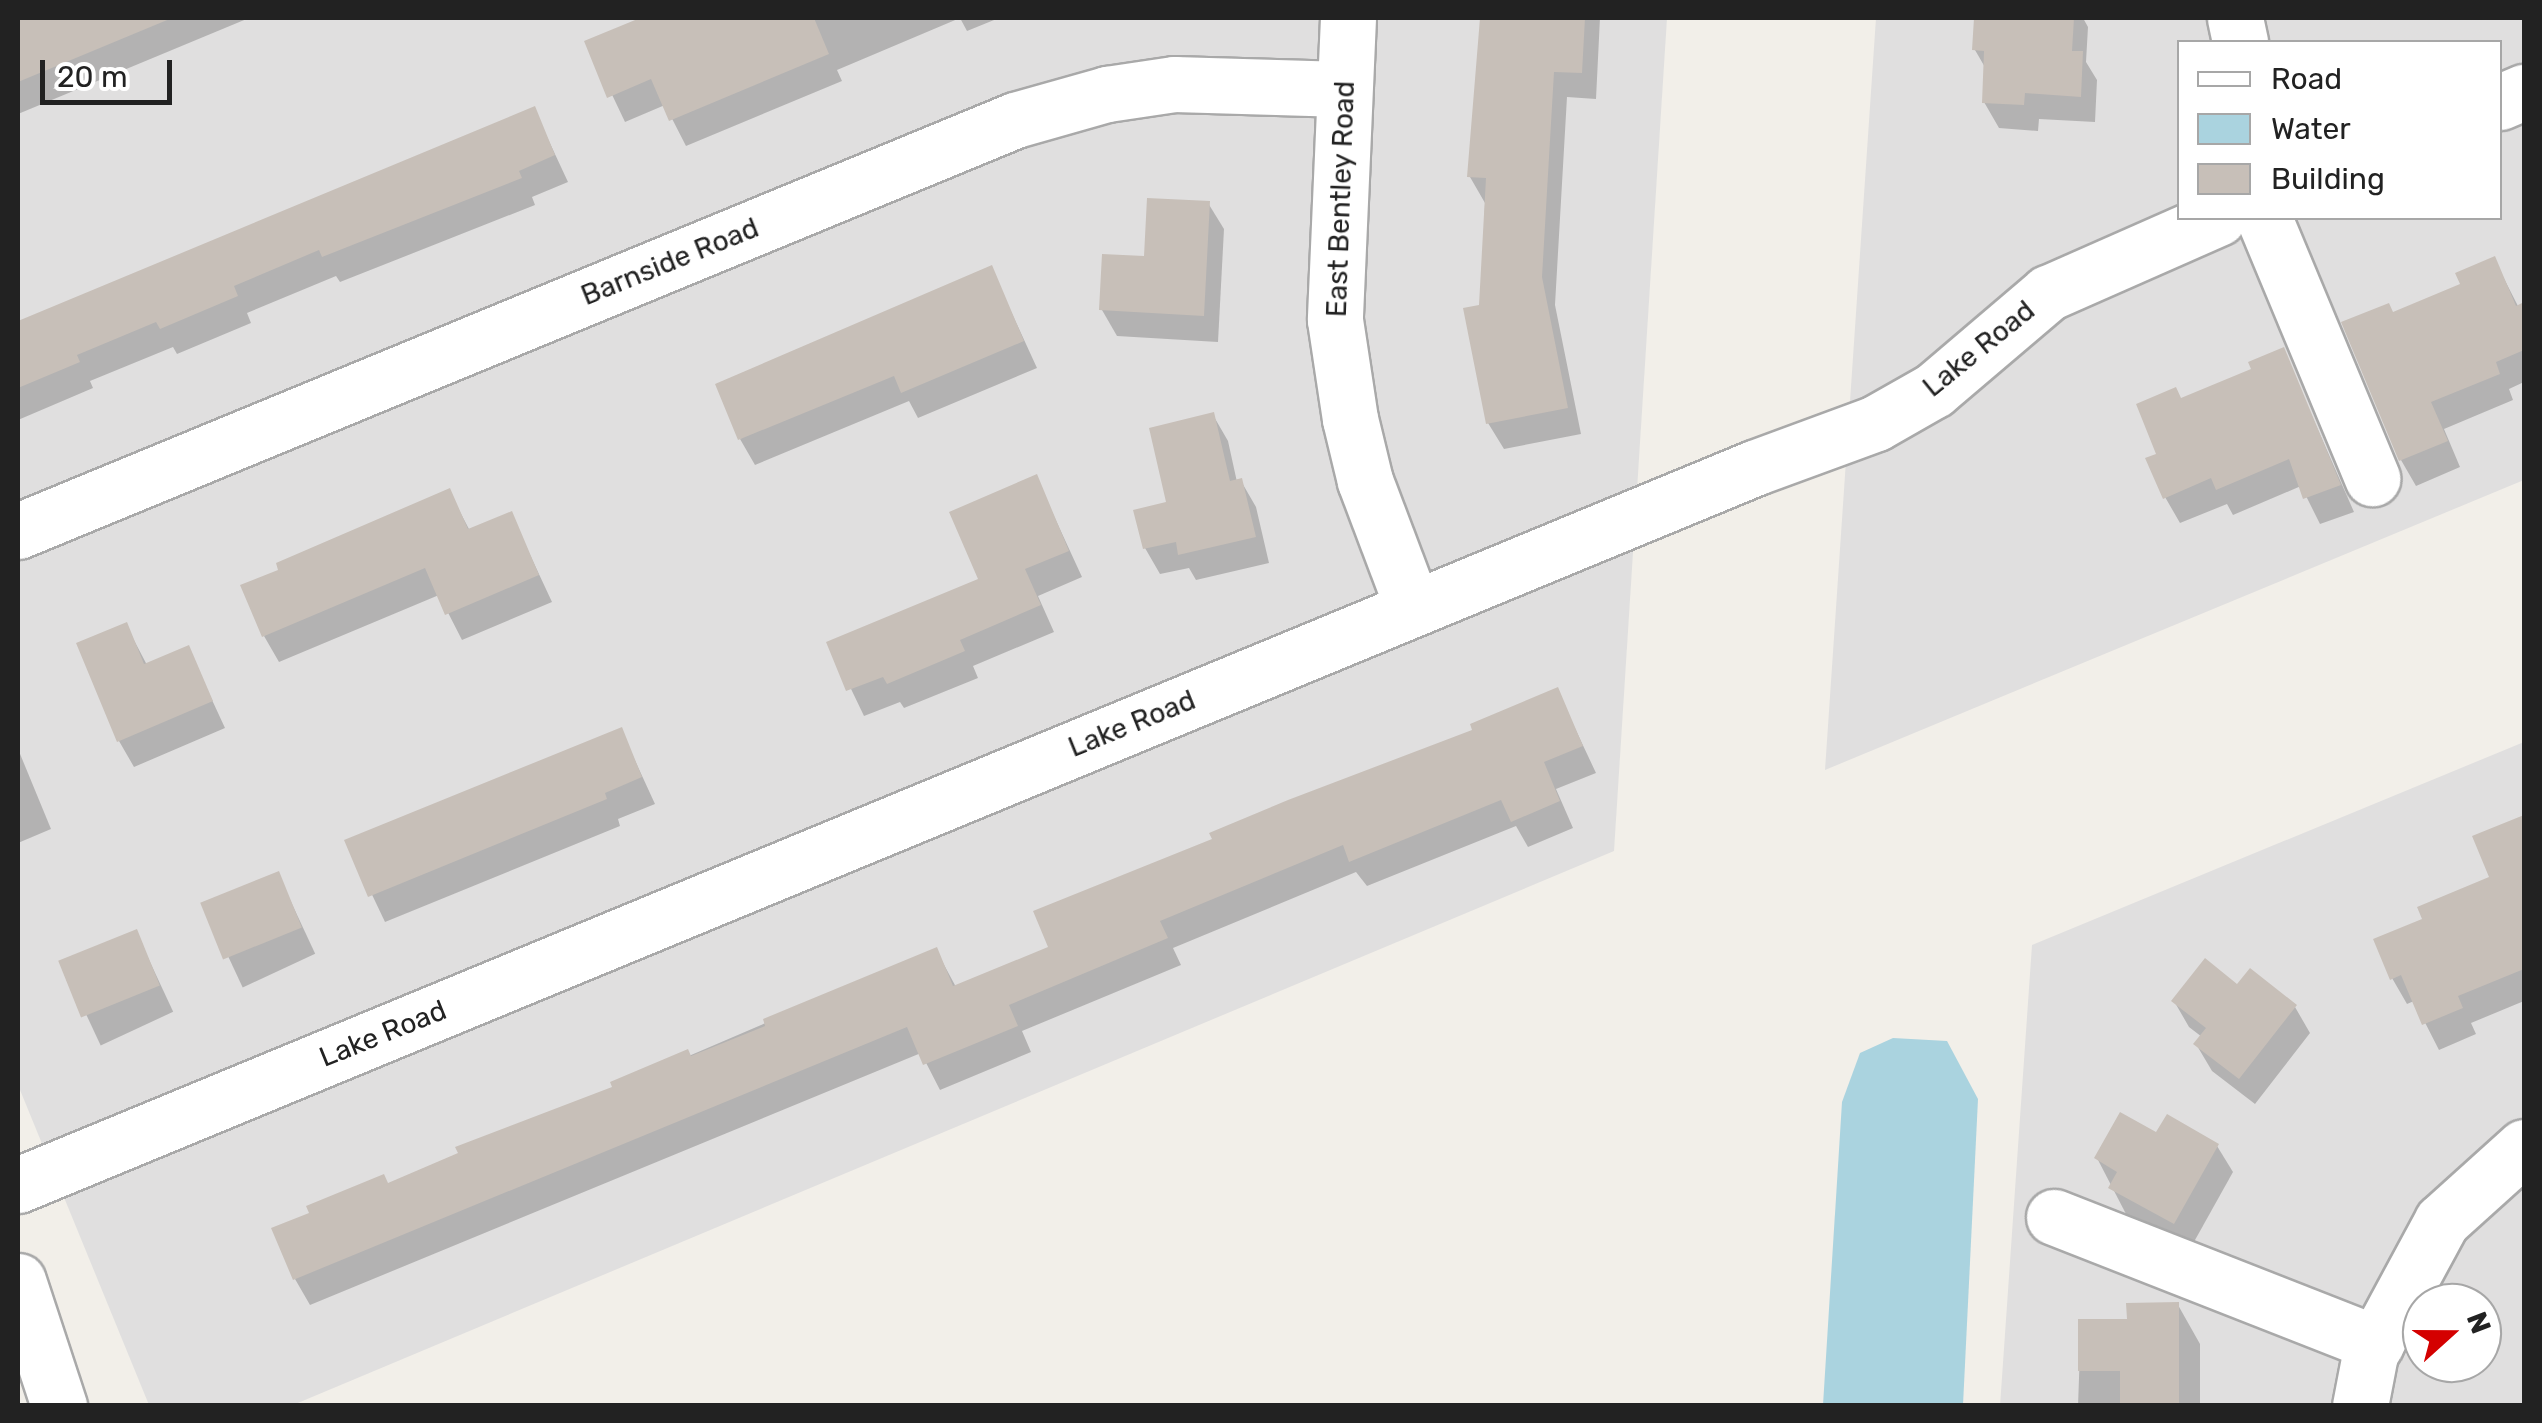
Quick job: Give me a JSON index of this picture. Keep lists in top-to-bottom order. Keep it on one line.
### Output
{"streets":{"street":["East Bentley Road","Barnside Road","Lake Road"]},"crossings":[["East Bentley Road","Barnside Road"],["East Bentley Road","Lake Road"]],"legend":["Road","Water","Building"],"scale_bar":"20 m","north":"right"}
